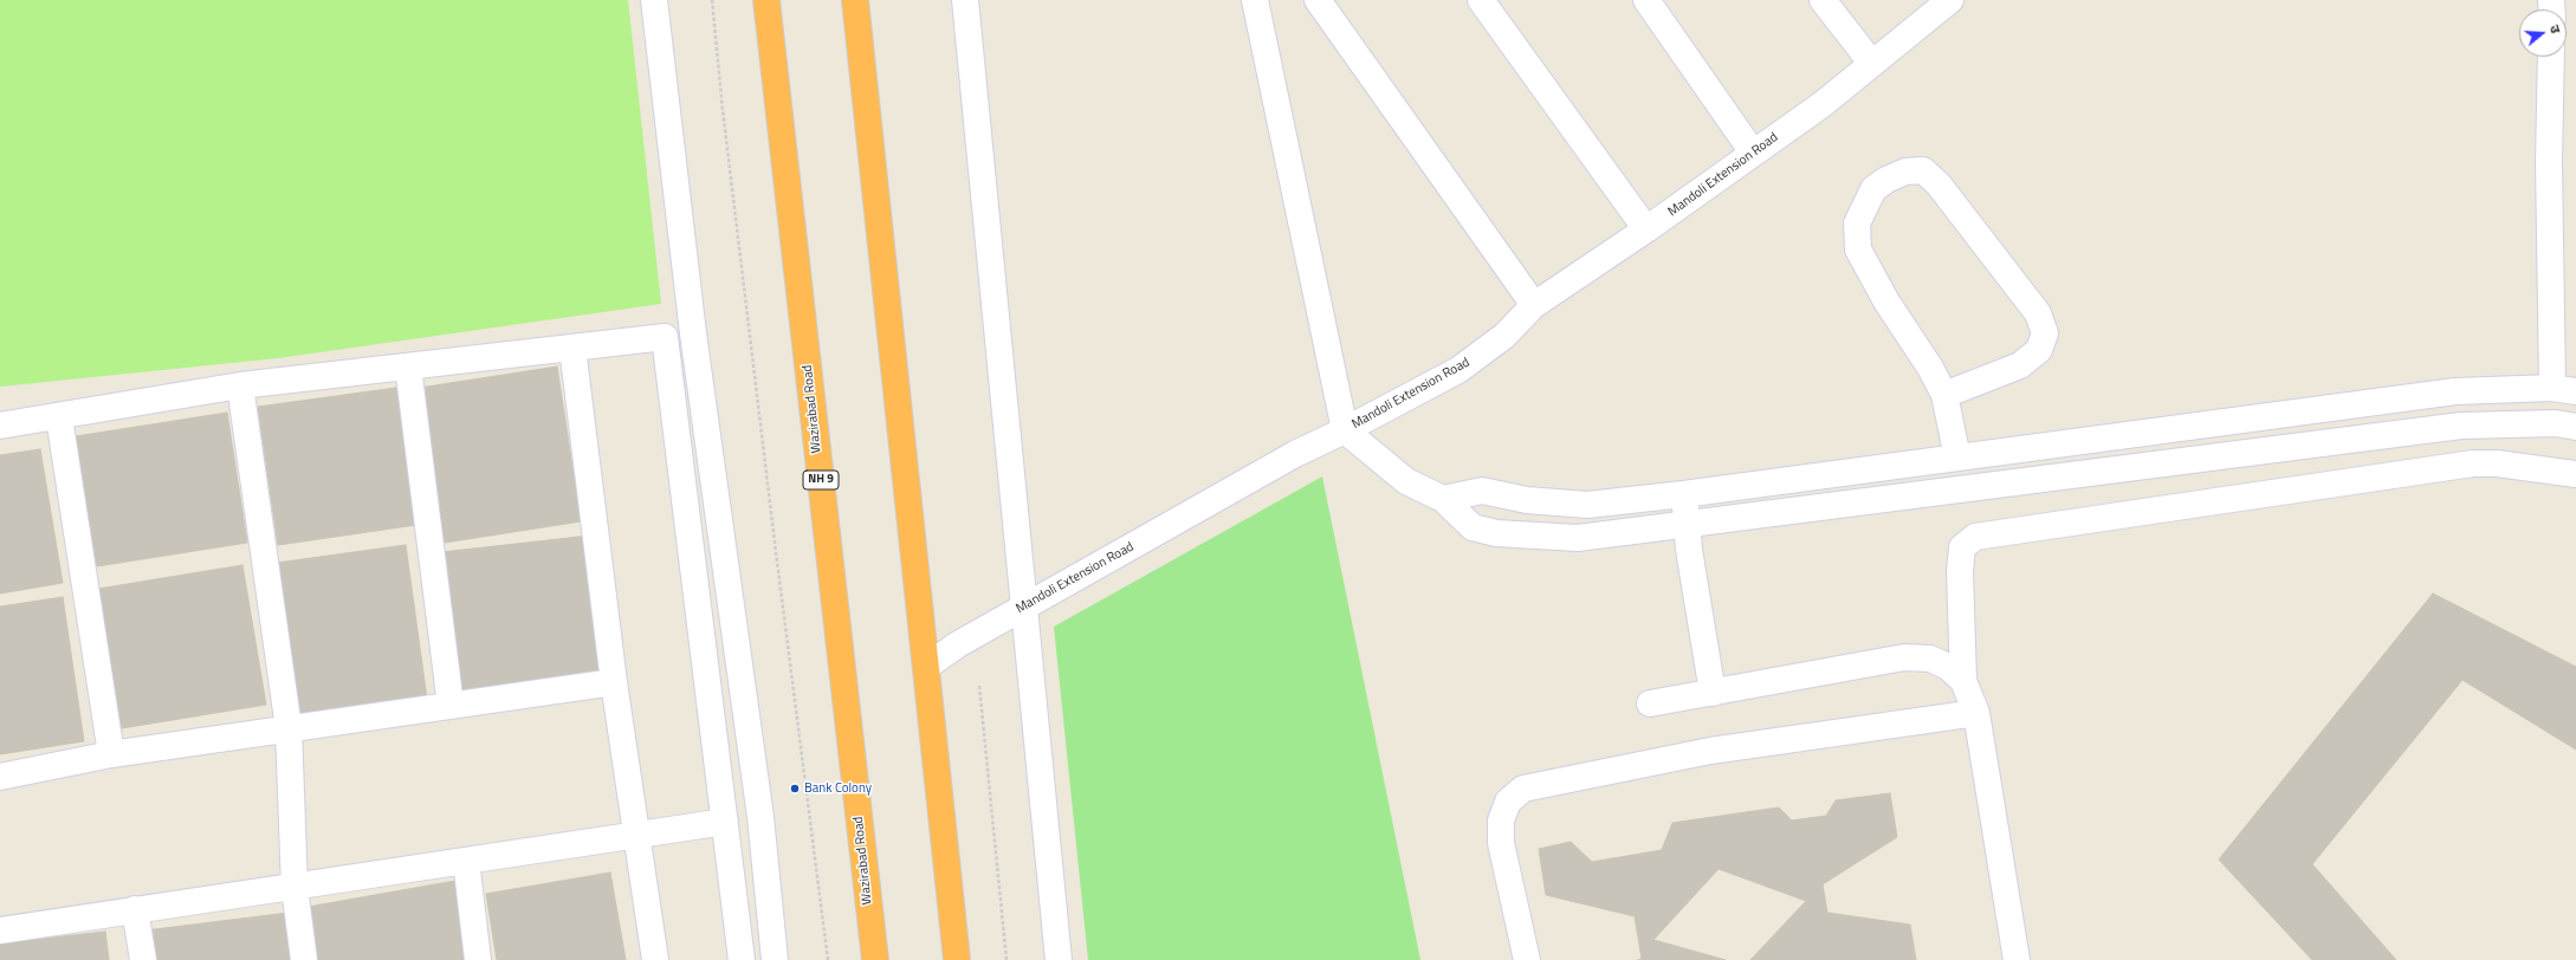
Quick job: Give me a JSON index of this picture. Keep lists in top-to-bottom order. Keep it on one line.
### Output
{"streets":{"highway":["Wazirabad Road","NH 9"],"street":["Mandoli Extension Road"]},"places":["Bank Colony"],"north":"right"}
